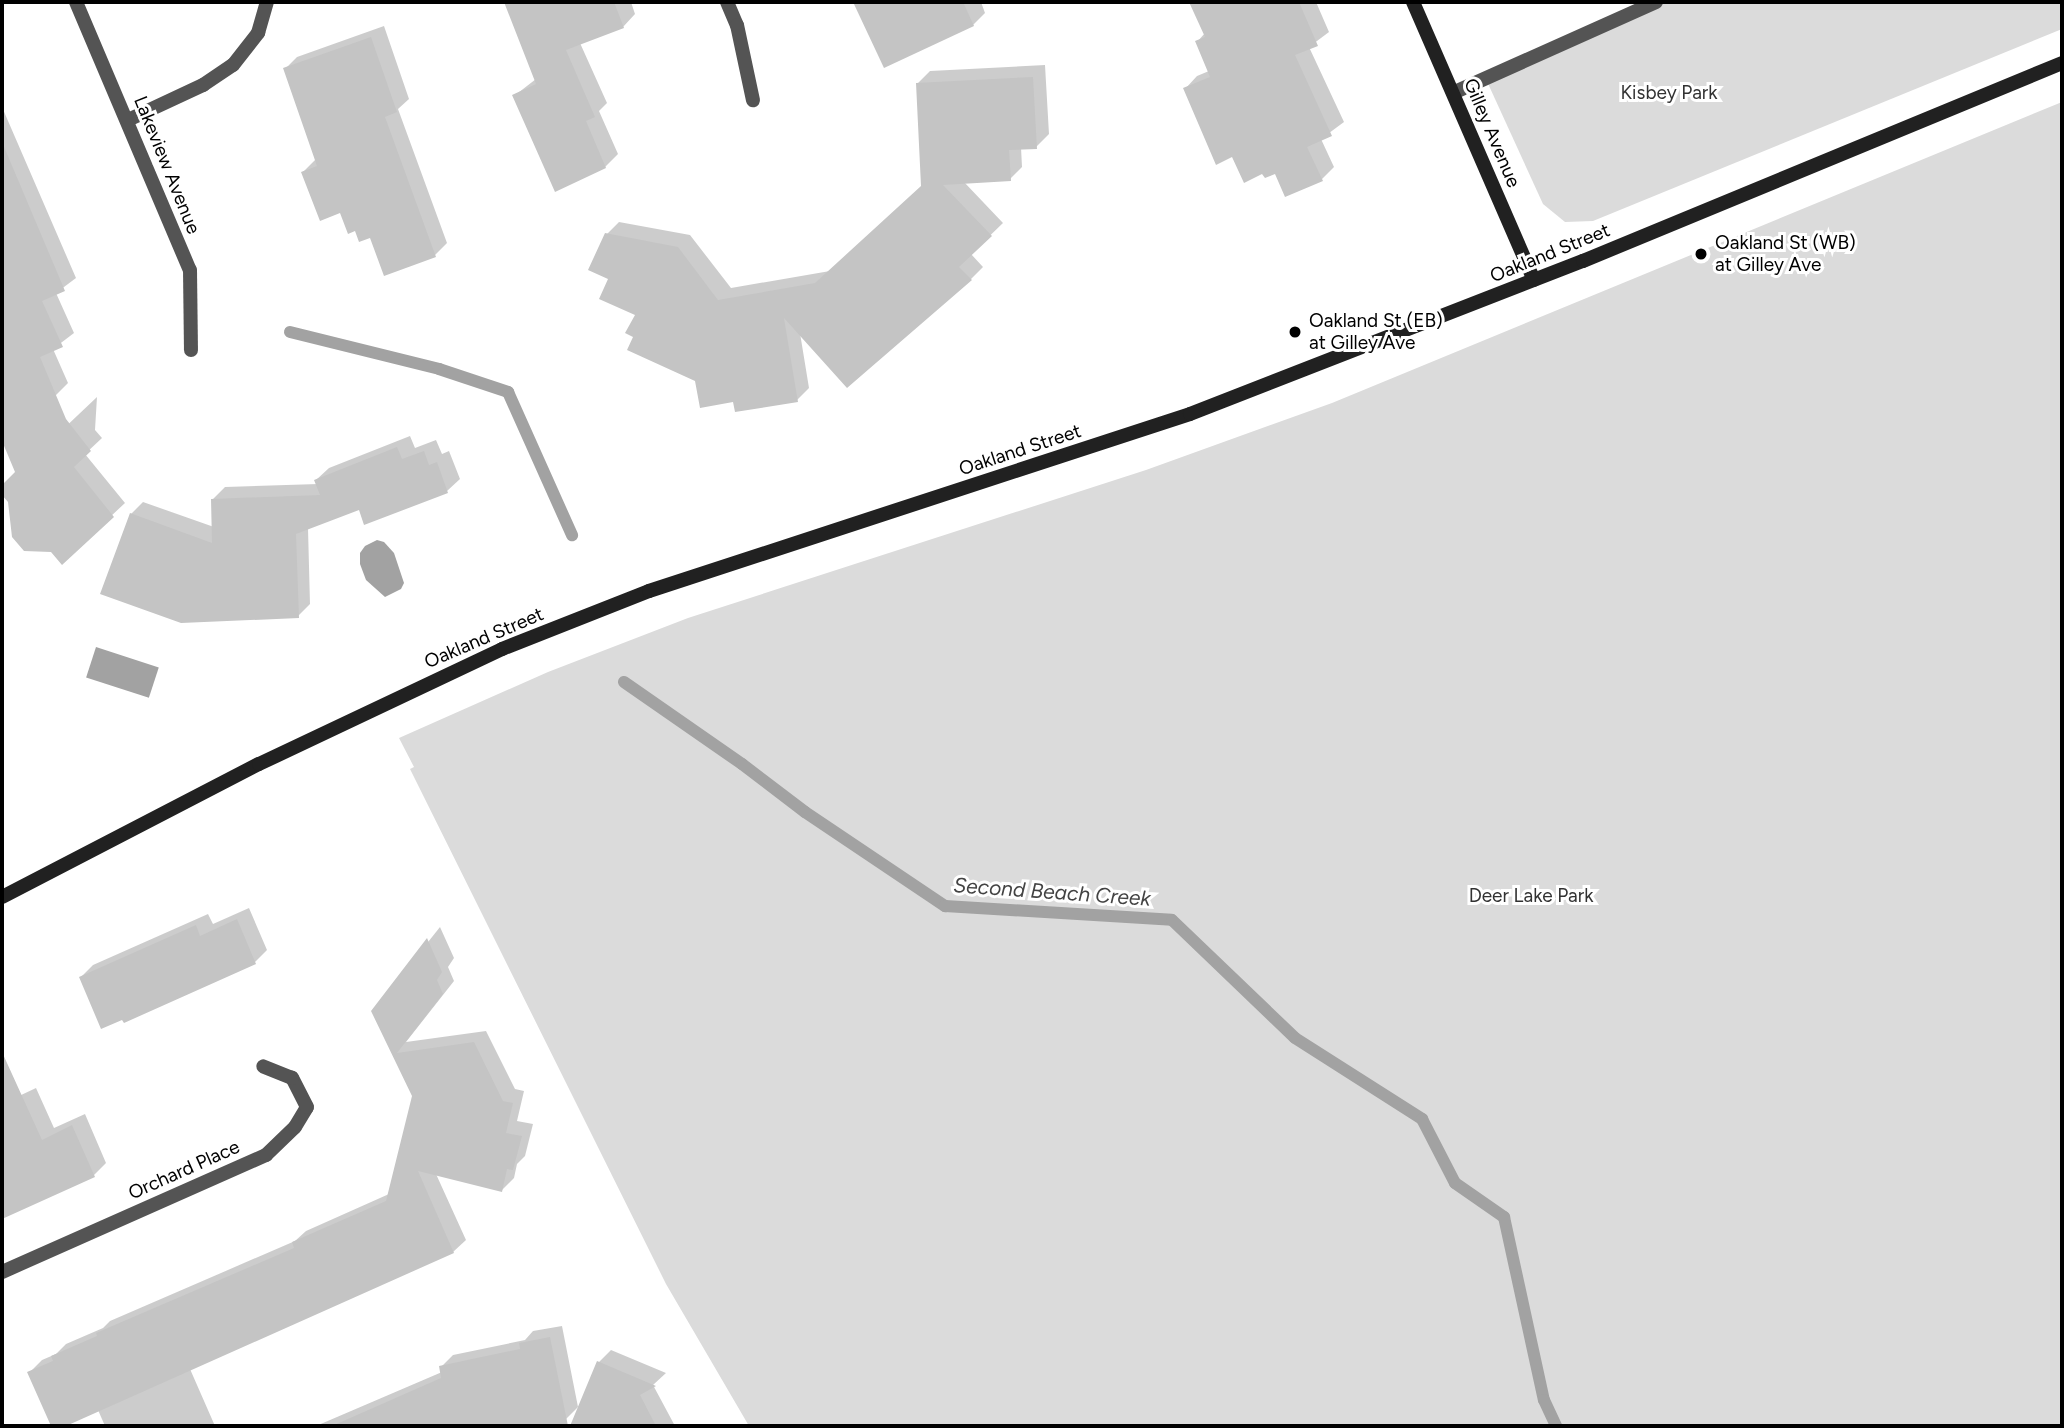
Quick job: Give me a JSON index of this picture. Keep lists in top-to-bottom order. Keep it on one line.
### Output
{"streets":{"street":["Gilley Avenue","Lakeview Avenue","Oakland Street","Orchard Place"]},"crossings":[["Gilley Avenue","Oakland Street"]],"water":["Second Beach Creek"],"parks":["Kisbey Park","Deer Lake Park"],"places":["Oakland St (WB) at Gilley Ave","Oakland St (EB) at Gilley Ave"]}
